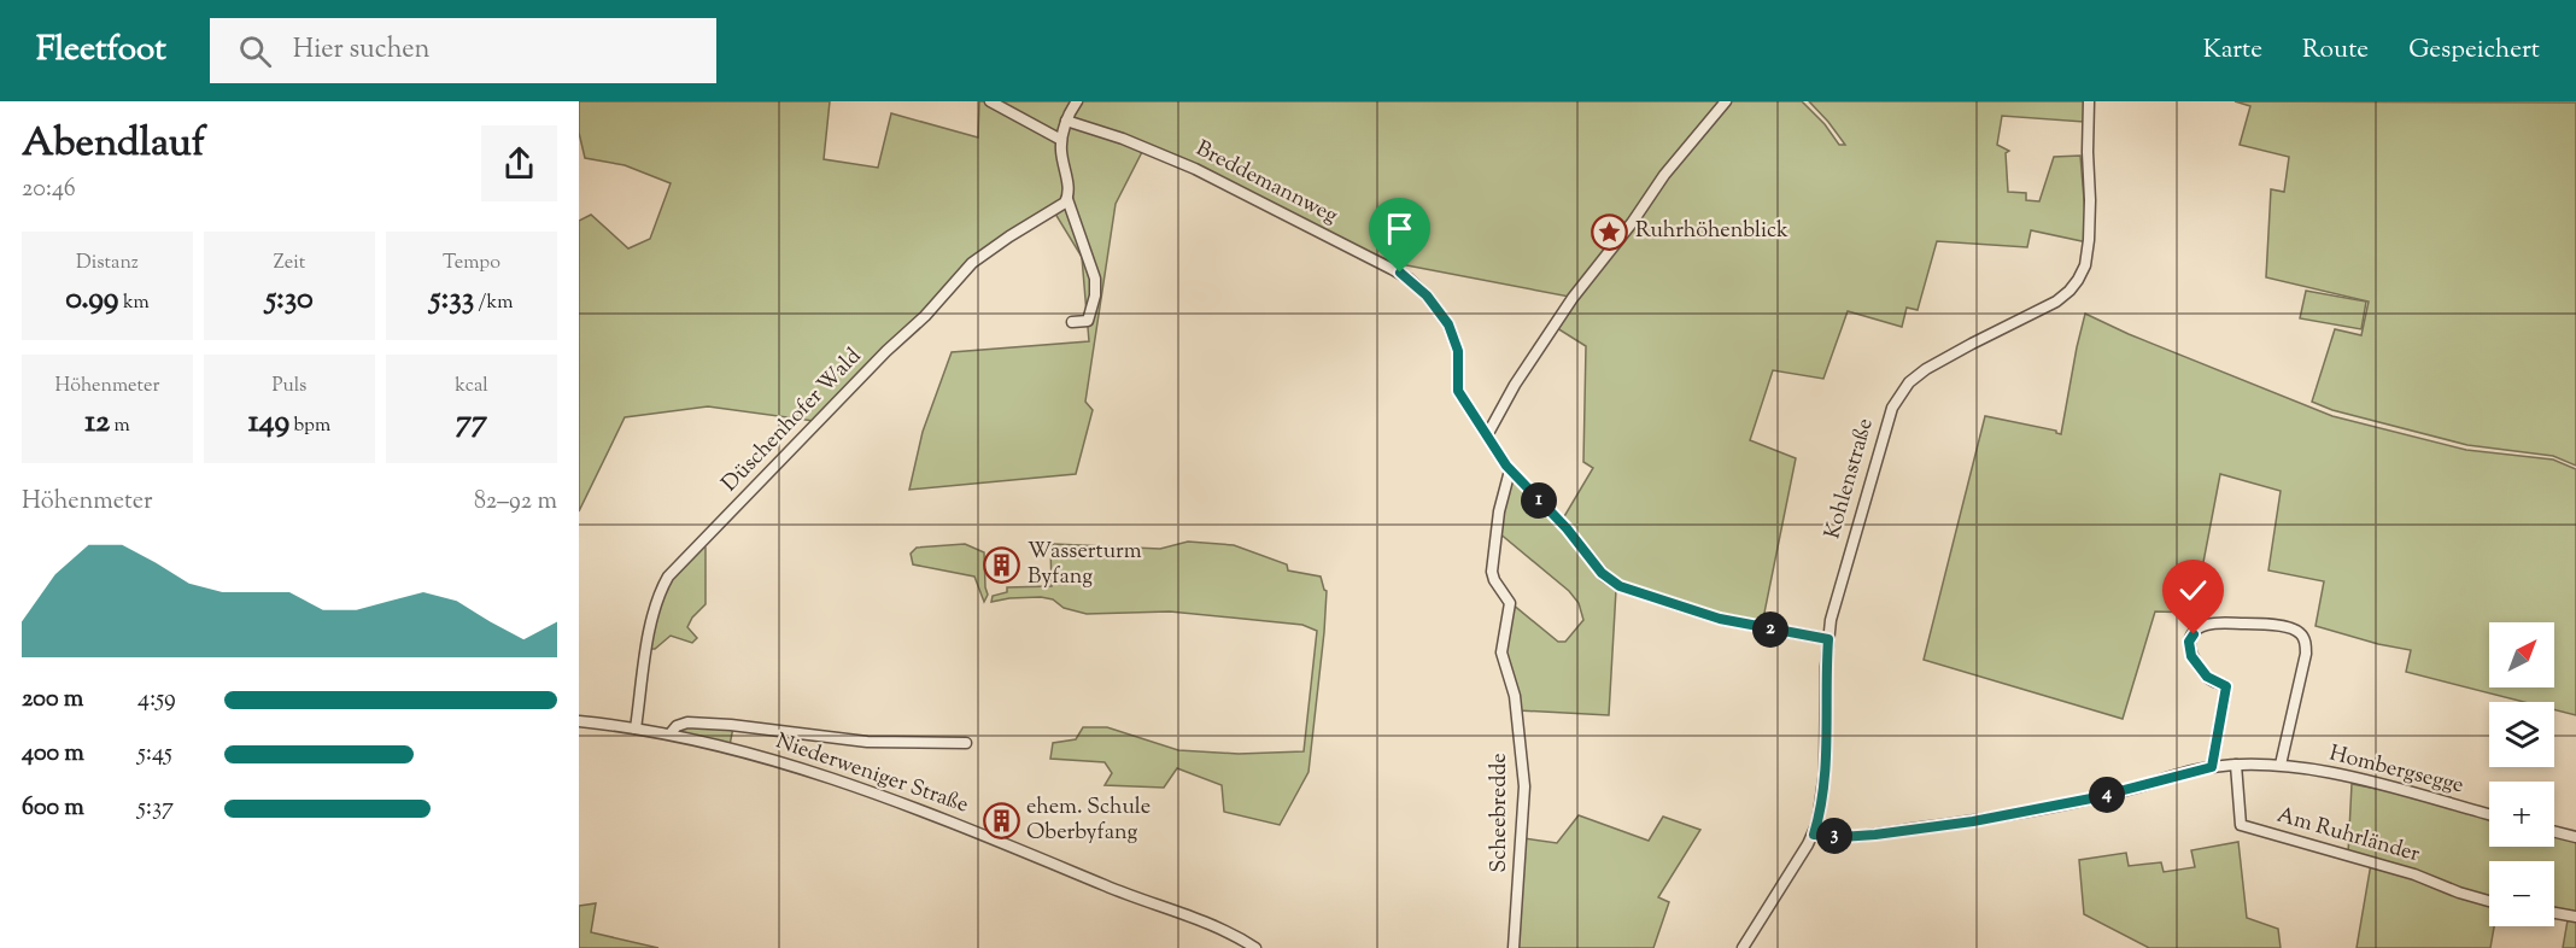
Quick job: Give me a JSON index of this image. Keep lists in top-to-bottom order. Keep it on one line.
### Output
{"streets":{"street":["Breddemannweg","Düschenhofer Wald","Kohlenstraße","Hombergsegge","Niederweniger Straße","Scheebredde","Am Ruhrländer"]},"crossings":[["Breddemannweg","Kohlenstraße"],["Breddemannweg","Scheebredde"],["Düschenhofer Wald","Niederweniger Straße"],["Kohlenstraße","Hombergsegge"],["Hombergsegge","Am Ruhrländer"]],"places":{"place":["Ruhrhöhenblick"],"building":["Wasserturm Byfang","ehem. Schule Oberbyfang"]},"north":"top right","page":{"header":"Fleetfoot","search":"Hier suchen","nav":["Karte","Route","Gespeichert"],"heading":["Abendlauf","20:46"],"stats":[["Distanz","0.99 km"],["Zeit","5:30"],["Tempo","5:33 /km"],["Höhenmeter","12 m"],["Puls","149 bpm"],["kcal","77"]],"chart":["Höhenmeter","82–92 m"],"pins":["1","2","4","3"],"map_buttons":["+","−"],"list":[{"name":"200 m","note":"4:59"},{"name":"400 m","note":"5:45"},{"name":"600 m","note":"5:37"}]}}
